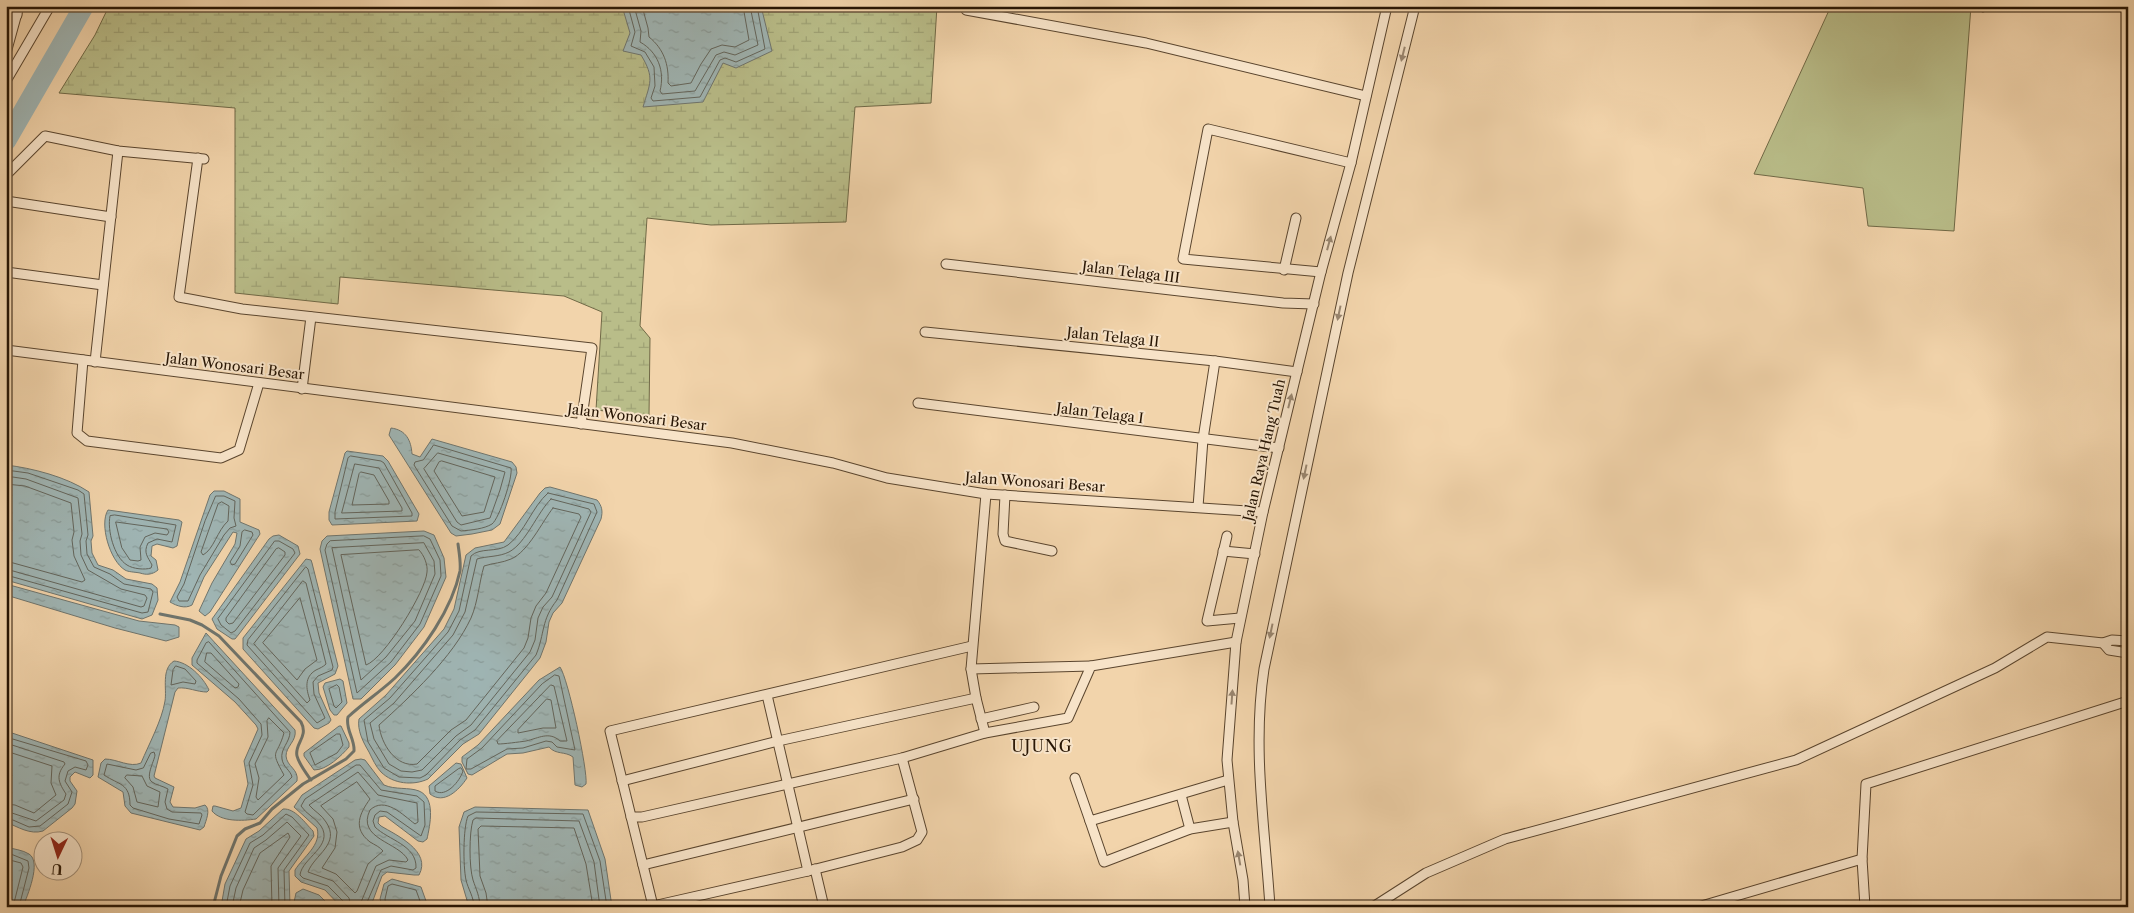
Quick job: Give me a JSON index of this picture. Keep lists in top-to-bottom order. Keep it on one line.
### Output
{"streets":{"street":["Jalan Telaga III","Jalan Telaga II","Jalan Wonosari Besar","Jalan Telaga I","Jalan Raya Hang Tuah"]},"crossings":[["Jalan Telaga III","Jalan Raya Hang Tuah"],["Jalan Telaga II","Jalan Raya Hang Tuah"],["Jalan Wonosari Besar","Jalan Raya Hang Tuah"],["Jalan Telaga I","Jalan Raya Hang Tuah"]],"districts":["UJUNG"],"north":"bottom"}
